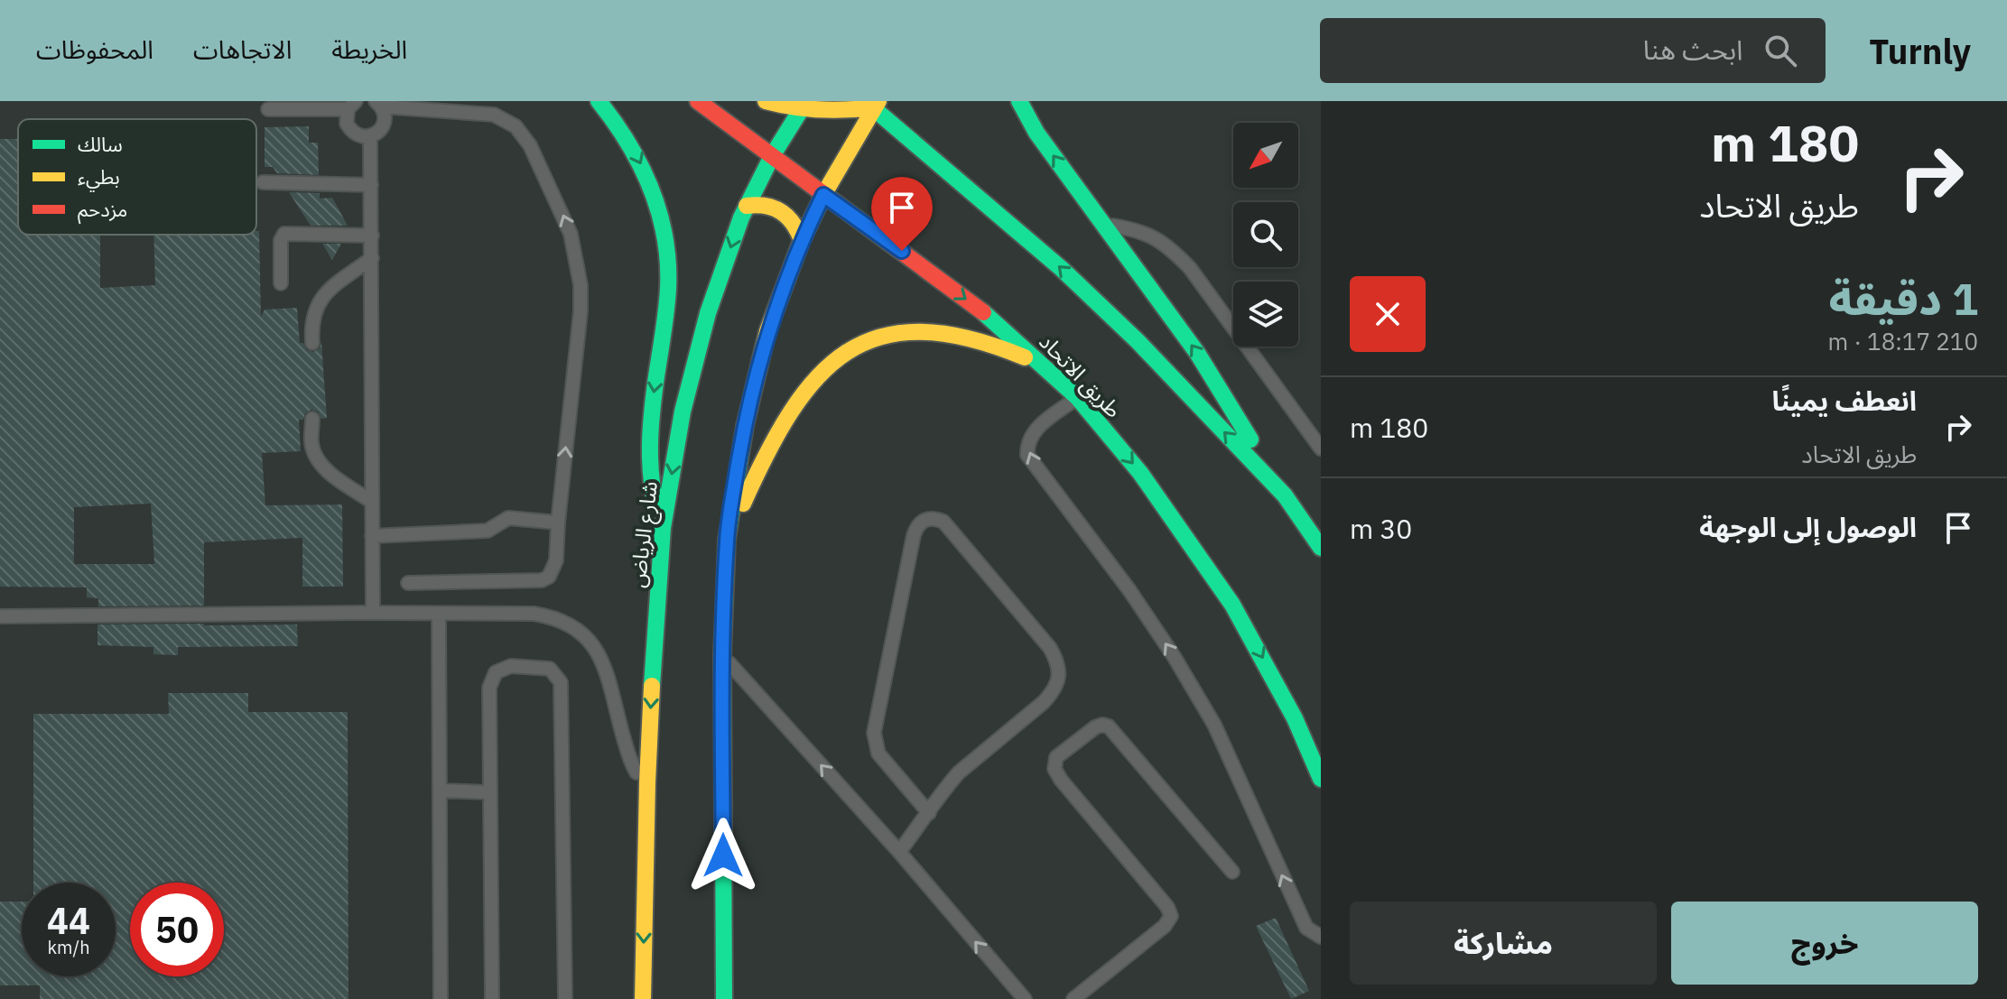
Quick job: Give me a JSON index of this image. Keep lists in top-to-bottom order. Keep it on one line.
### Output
{"streets":{"main road":["طريق الاتحاد","شارع الرياض"]},"crossings":[["طريق الاتحاد","شارع الرياض"]],"legend":["سالك","بطيء","مزدحم"],"north":"bottom left","page":{"header":"Turnly","search":"ابحث هنا","nav":["الخريطة","الاتجاهات","المحفوظات"],"turn":["180 m","طريق الاتحاد"],"heading":["1 دقيقة","210 m · 18:17"],"list":[{"name":"انعطف يمينًا","note":"طريق الاتحاد","value":"180 m"},{"name":"الوصول إلى الوجهة","value":"30 m"}],"speed":"44 km/h","limit":"50","buttons":["خروج","مشاركة"]}}
